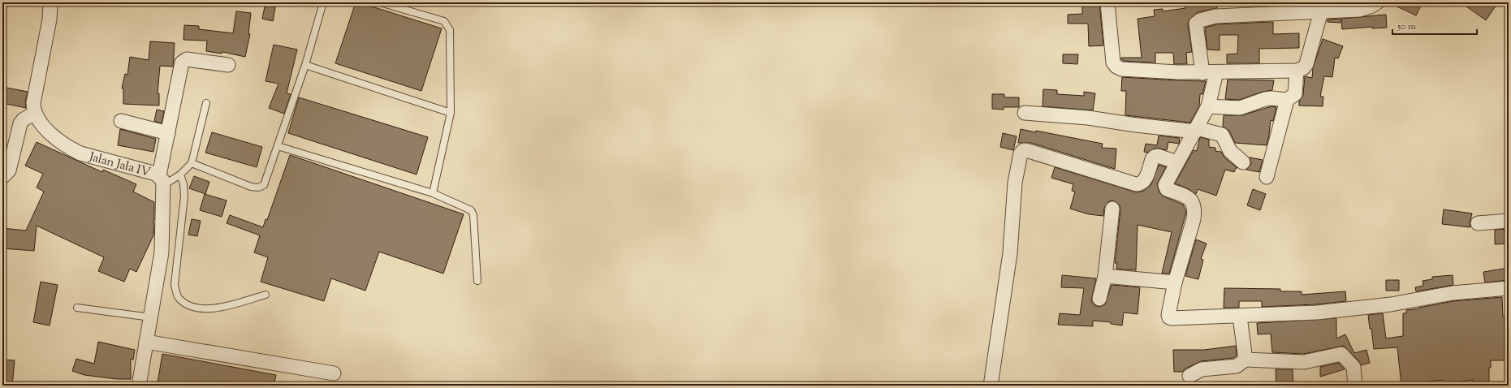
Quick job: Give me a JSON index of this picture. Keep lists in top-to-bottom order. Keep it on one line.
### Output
{"streets":{"street":["Jalan Jala IV"]},"scale_bar":"50 m"}
